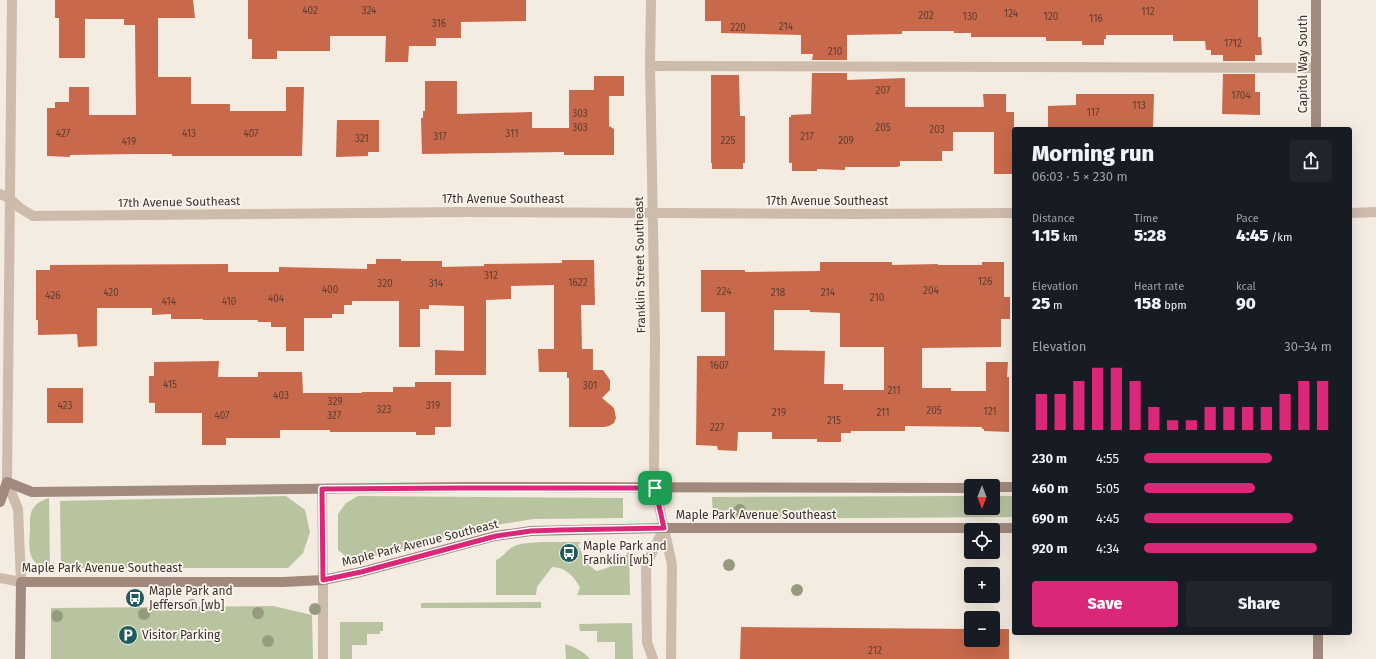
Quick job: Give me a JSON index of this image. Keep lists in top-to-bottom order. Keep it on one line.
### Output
{"streets":{"street":["Capitol Way South","17th Avenue Southeast","Franklin Street Southeast","Maple Park Avenue Southeast"]},"crossings":[["17th Avenue Southeast","Franklin Street Southeast"],["Franklin Street Southeast","Maple Park Avenue Southeast"]],"places":{"bus stop":["Maple Park and Franklin [wb]","Maple Park and Jefferson [wb]"],"parking":["Visitor Parking"]},"house_numbers":["402","324","112","124","202","130","120","116","316","214","220","1712","210","207","1704","113","117","303","303","205","203","427","413","407","311","317","217","321","225","209","419","312","126","1622","320","314","400","204","224","420","218","214","426","210","404","414","410","1607","415","301","211","403","329","423","319","323","205","121","219","211","407","327","215","227","212"],"north":"bottom","page":{"heading":["Morning run","06:03 · 5 × 230 m"],"stats":[["Distance","1.15 km"],["Time","5:28"],["Pace","4:45 /km"],["Elevation","25 m"],["Heart rate","158 bpm"],["kcal","90"]],"chart":["Elevation","30–34 m"],"list":[{"name":"230 m","note":"4:55"},{"name":"460 m","note":"5:05"},{"name":"690 m","note":"4:45"},{"name":"920 m","note":"4:34"}],"map_buttons":["+","−"],"buttons":["Save","Share"]}}
